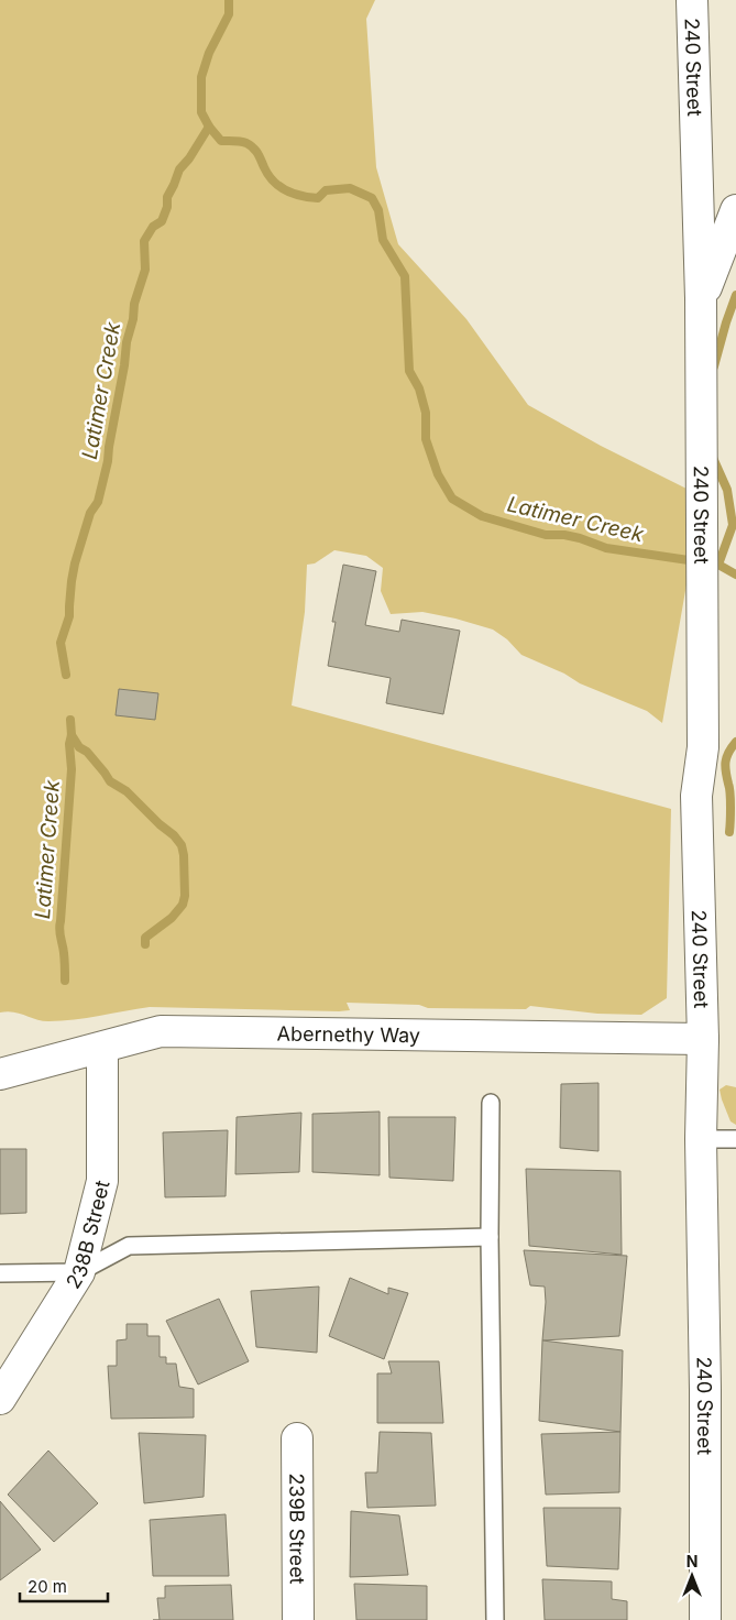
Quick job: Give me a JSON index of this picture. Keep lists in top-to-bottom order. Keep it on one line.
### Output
{"streets":{"street":["240 Street","Abernethy Way","238B Street","239B Street"]},"crossings":[["240 Street","Abernethy Way"],["Abernethy Way","238B Street"]],"water":["Latimer Creek"],"scale_bar":"20 m","north":"top"}
